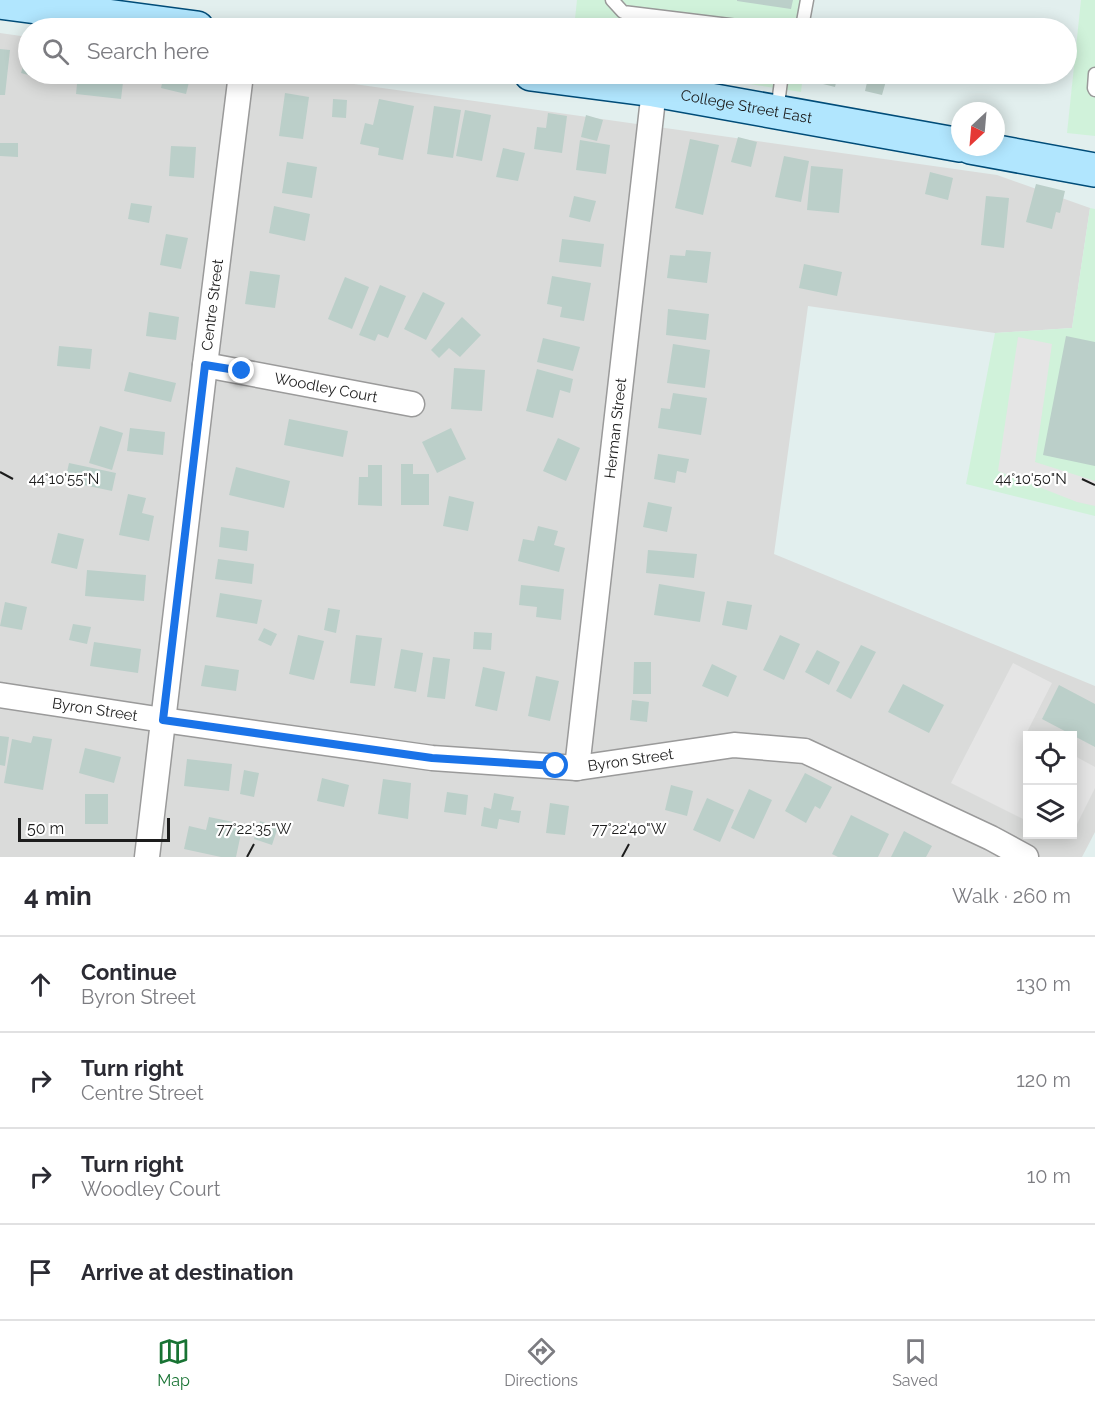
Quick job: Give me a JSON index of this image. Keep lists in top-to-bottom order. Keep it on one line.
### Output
{"streets":{"main road":["College Street East"],"street":["Centre Street","Woodley Court","Herman Street","Byron Street"]},"crossings":[["College Street East","Herman Street"],["Centre Street","Woodley Court"],["Centre Street","Byron Street"],["Herman Street","Byron Street"]],"scale_bar":"50 m","north":"bottom left","page":{"search":"Search here","scale":"50 m","heading":["4 min","Walk · 260 m"],"list":[["Continue","Byron Street","130 m"],["Turn right","Centre Street","120 m"],["Turn right","Woodley Court","10 m"],"Arrive at destination"],"nav":["Map","Directions","Saved"]},"coordinates":["44°10'55\"N","44°10'50\"N","77°22'35\"W","77°22'40\"W"]}
